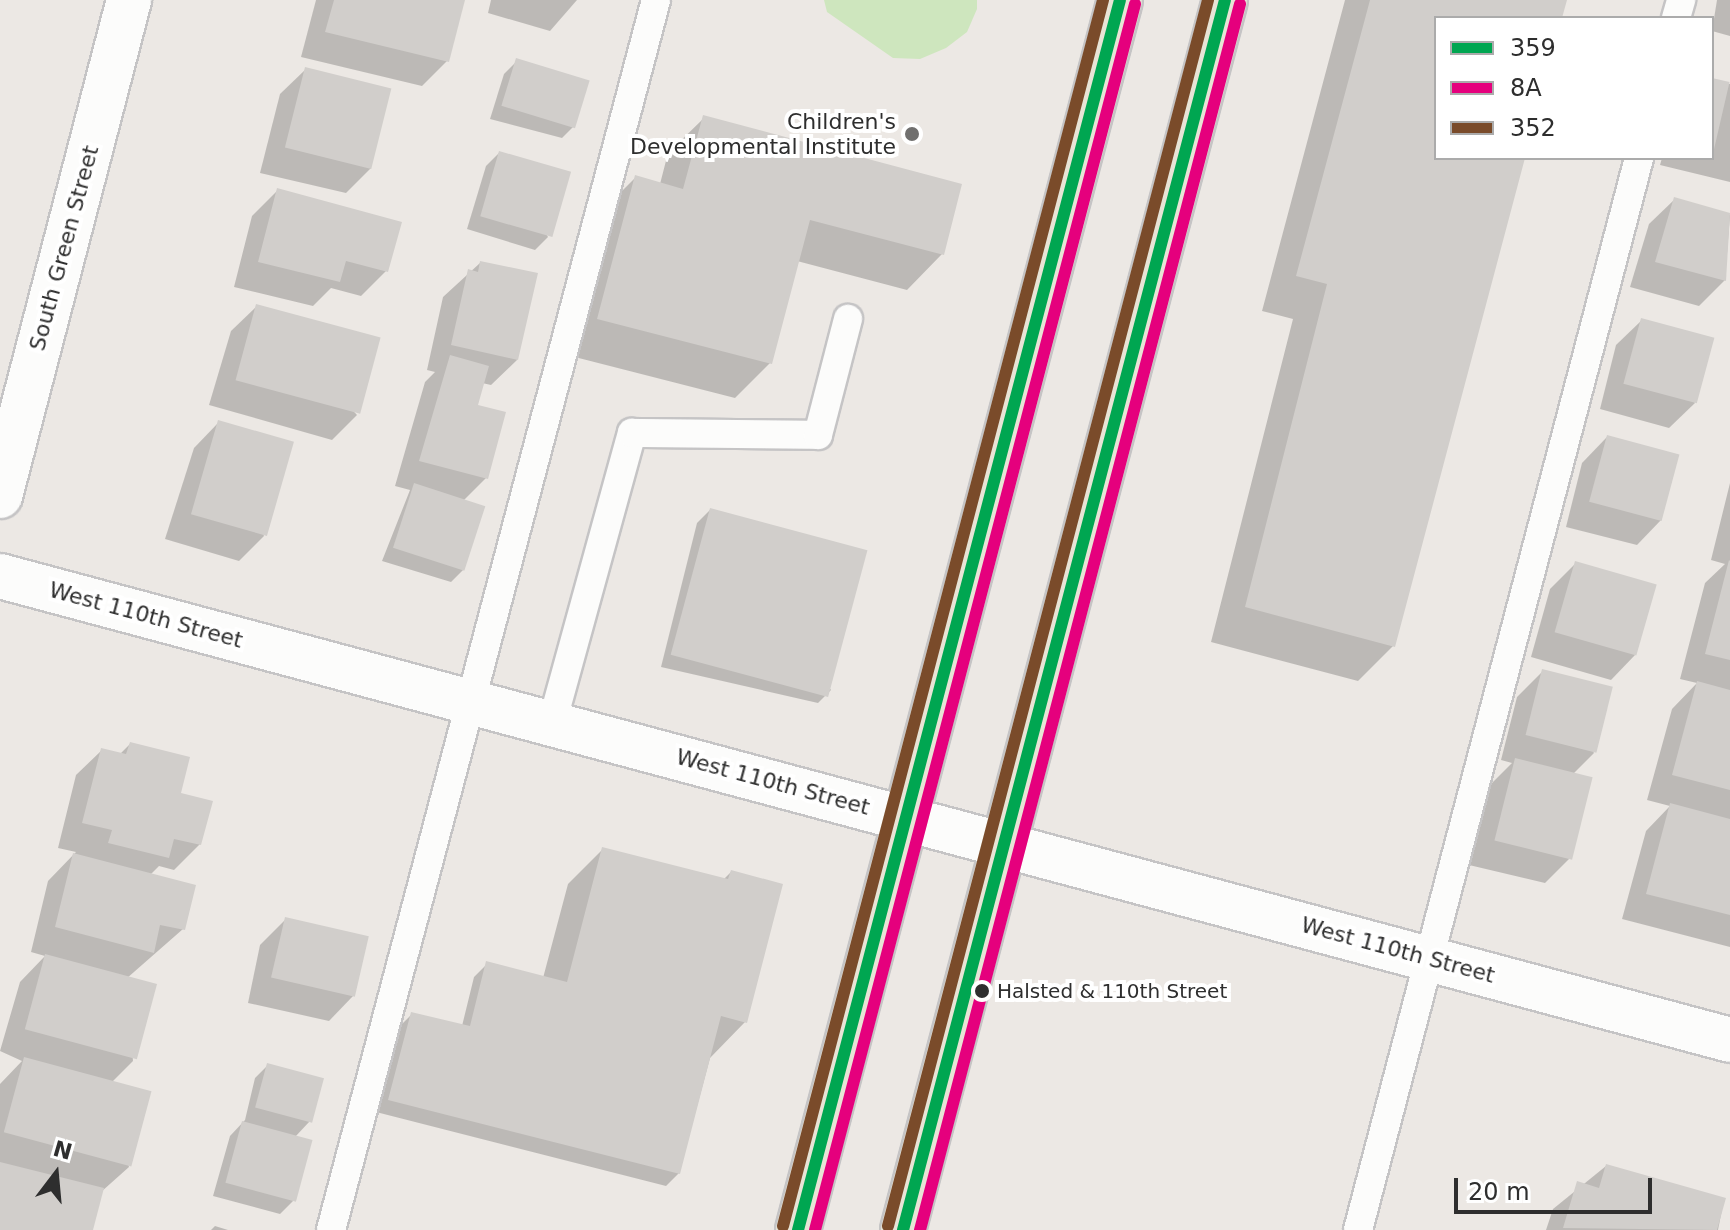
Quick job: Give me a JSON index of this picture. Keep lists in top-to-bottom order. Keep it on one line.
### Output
{"streets":{"street":["South Green Street","West 110th Street"]},"places":["Children's Developmental Institute","Halsted & 110th Street"],"lines":["transit line 359","transit line 352","transit line 8A"],"legend":["359","8A","352"],"scale_bar":"20 m","north":"top"}
